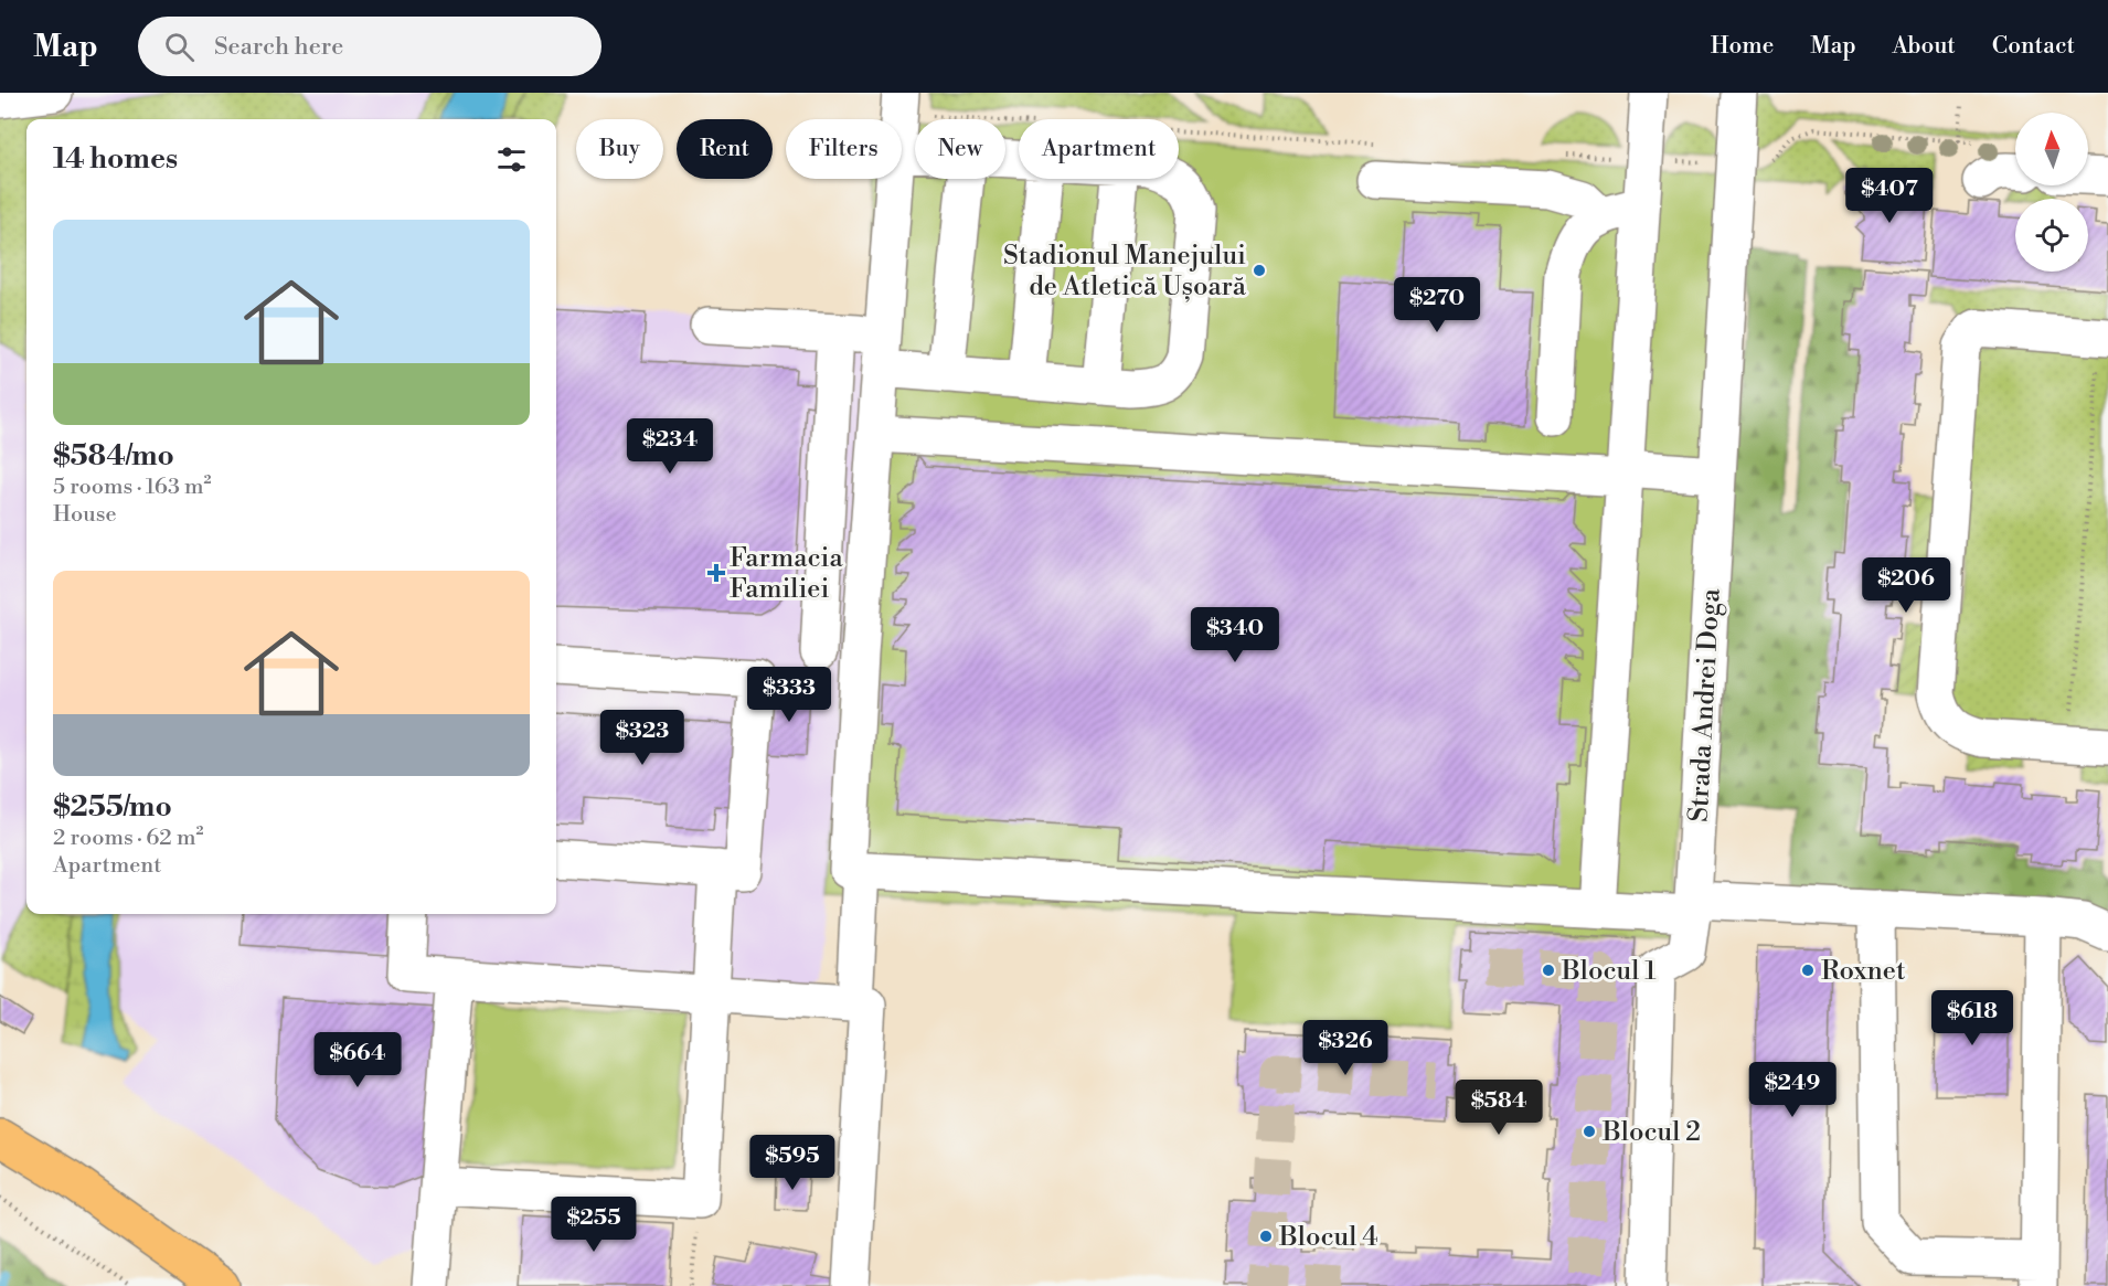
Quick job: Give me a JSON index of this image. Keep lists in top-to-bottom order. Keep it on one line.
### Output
{"streets":{"street":["Strada Andrei Doga"]},"places":{"other":["Stadionul Manejului de Atletică Ușoară","Blocul 1","Roxnet","Blocul 2","Blocul 4"],"health":["Farmacia Familiei"]},"north":"top","page":{"header":"Map","search":"Search here","nav":["Home","Map","About","Contact"],"chip":["Buy","Rent","Filters","New","Apartment"],"heading":"14 homes","price":["$407","$270","$234","$206","$340","$333","$323","$618","$326","$664","$249","$584","$595","$255"],"list":[{"name":"$584/mo","note":"5 rooms · 163 m² · House"},{"name":"$255/mo","note":"2 rooms · 62 m² · Apartment"}]}}
